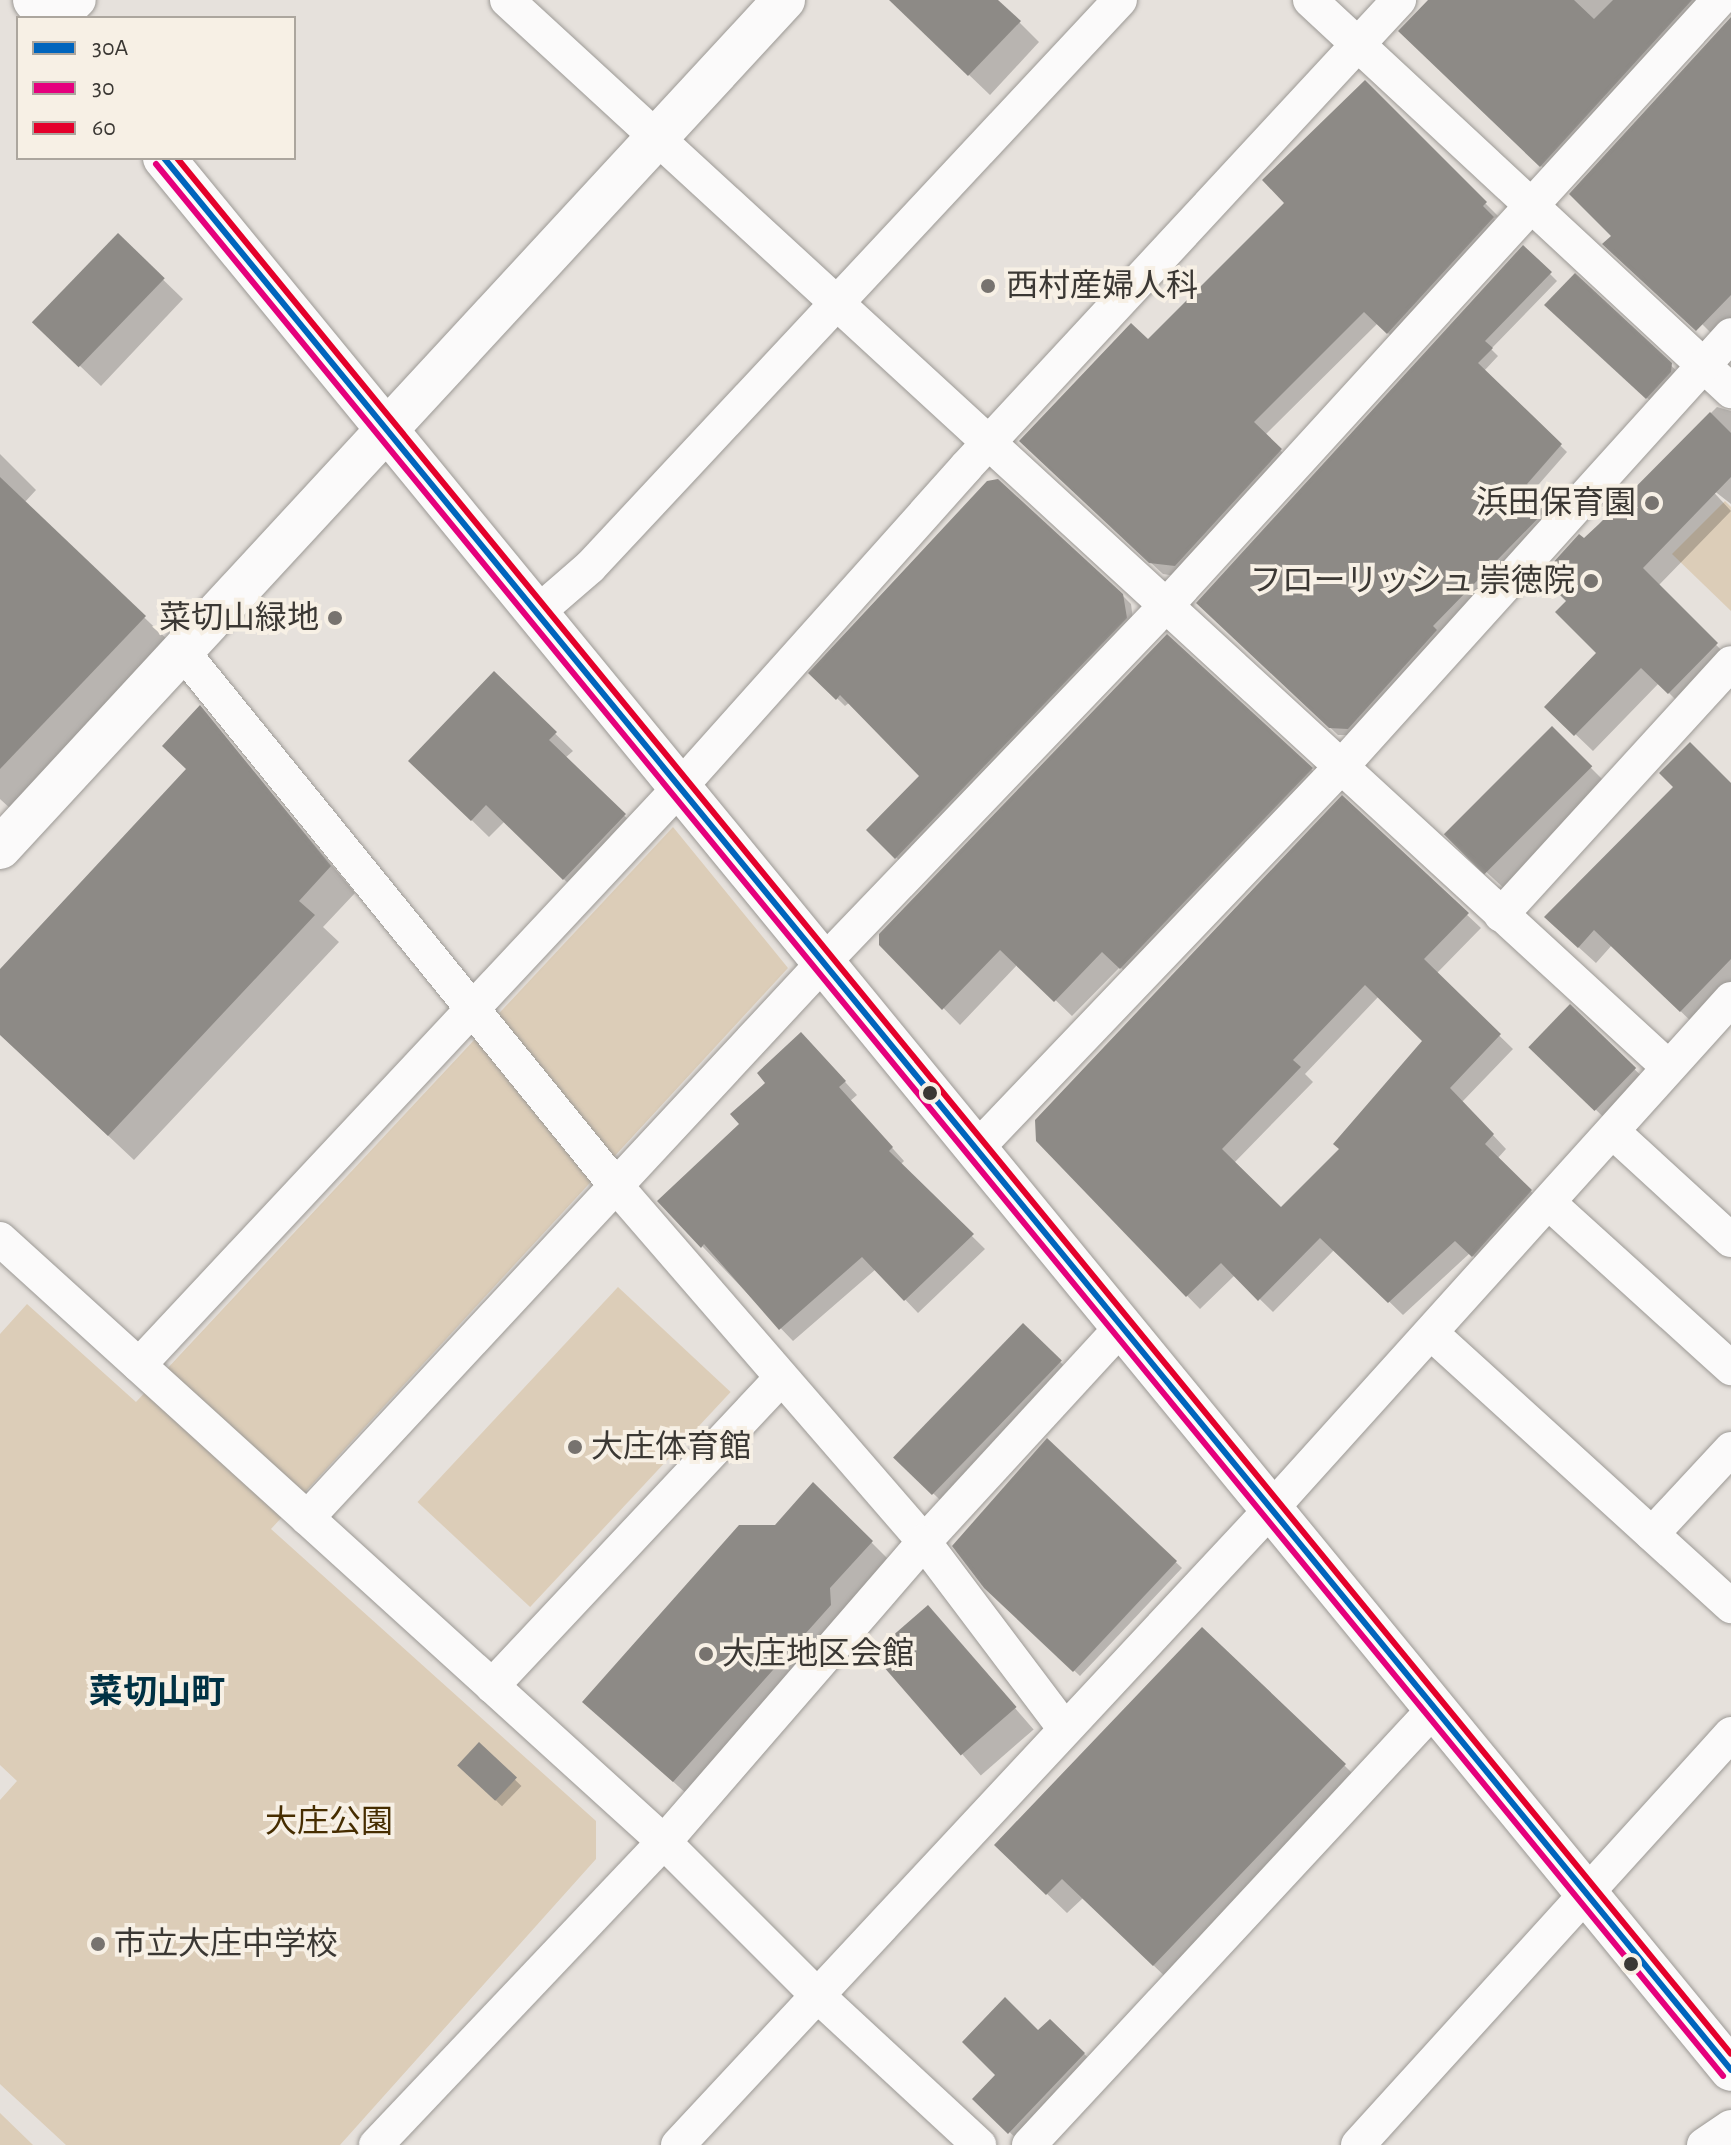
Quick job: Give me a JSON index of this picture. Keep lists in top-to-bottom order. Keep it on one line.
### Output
{"districts":["菜切山町"],"parks":["大庄公園"],"places":["西村産婦人科","浜田保育園","フローリッシュ 崇徳院","菜切山緑地","大庄体育館","大庄地区会館","市立大庄中学校"],"lines":["transit line 30A","transit line 60","transit line 30"],"legend":["30A","30","60"]}
